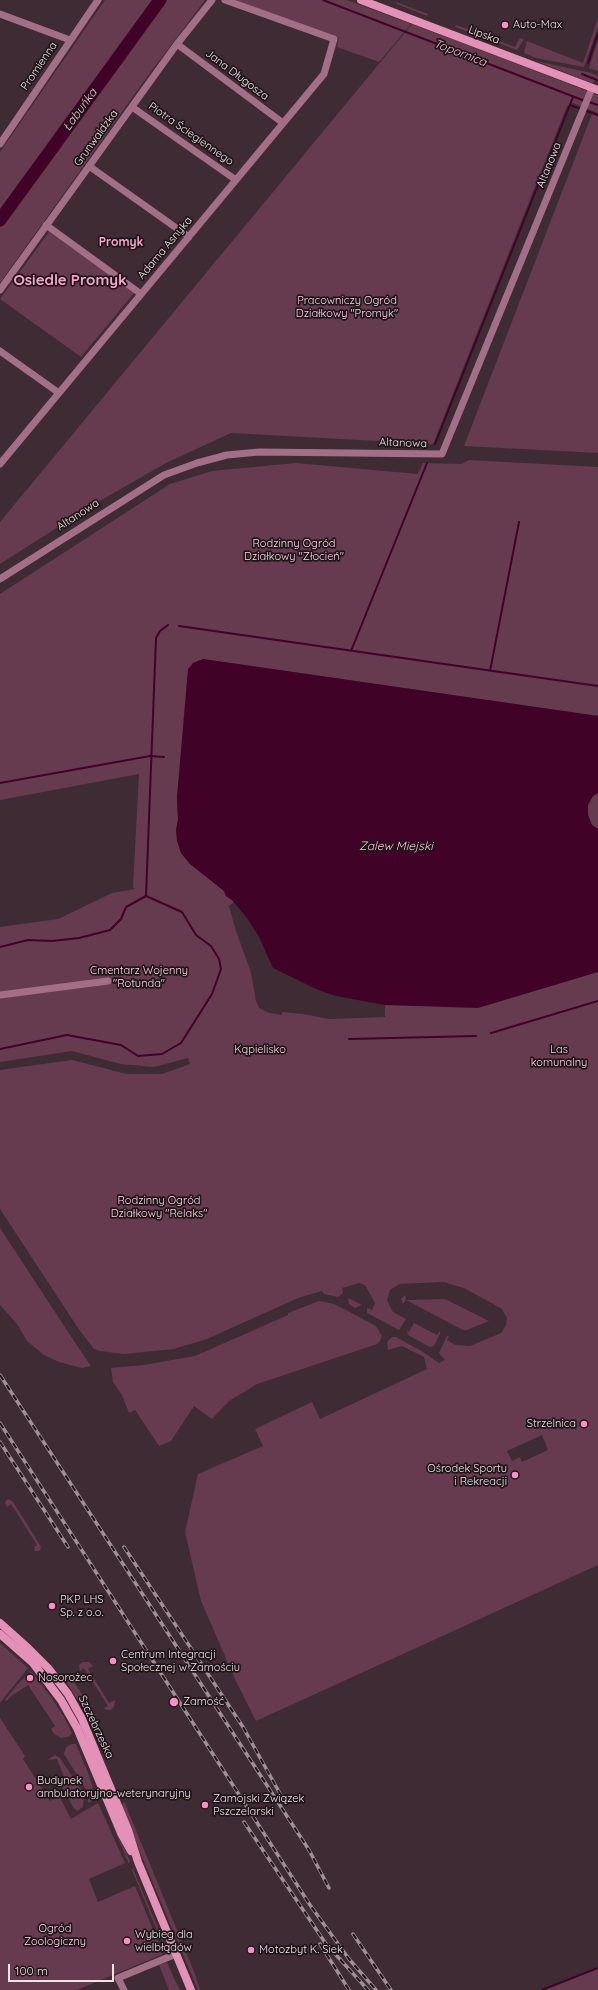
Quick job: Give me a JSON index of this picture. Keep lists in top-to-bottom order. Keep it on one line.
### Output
{"streets":{"street":["Lipska","Promienna","Jana Długosza","Piotra Ściegiennego","Grunwaldzka","Altanowa","Adama Asnyka","Szczebrzeska"]},"crossings":[["Lipska","Altanowa"],["Jana Długosza","Grunwaldzka"],["Jana Długosza","Adama Asnyka"],["Piotra Ściegiennego","Grunwaldzka"],["Piotra Ściegiennego","Adama Asnyka"]],"districts":["Promyk","Osiedle Promyk"],"water":["Topornica","Łabuńka","Zalew Miejski"],"parks":["Pracowniczy Ogród Działkowy \"Promyk\"","Rodzinny Ogród Działkowy \"Złocień\"","Cmentarz Wojenny \"Rotunda\"","Kąpielisko","Las komunalny","Rodzinny Ogród Działkowy \"Relaks\"","Ogród Zoologiczny"],"places":["Auto-Max","Strzelnica","Ośrodek Sportu i Rekreacji","PKP LHS Sp. z o.o.","Centrum Integracji Społecznej w Zamościu","Nosorożec","Zamość","Budynek ambulatoryjno-weterynaryjny","Zamojski Związek Pszczelarski","Wybieg dla wielbłądów","Motozbyt K. Siek"],"scale_bar":"100 m"}
